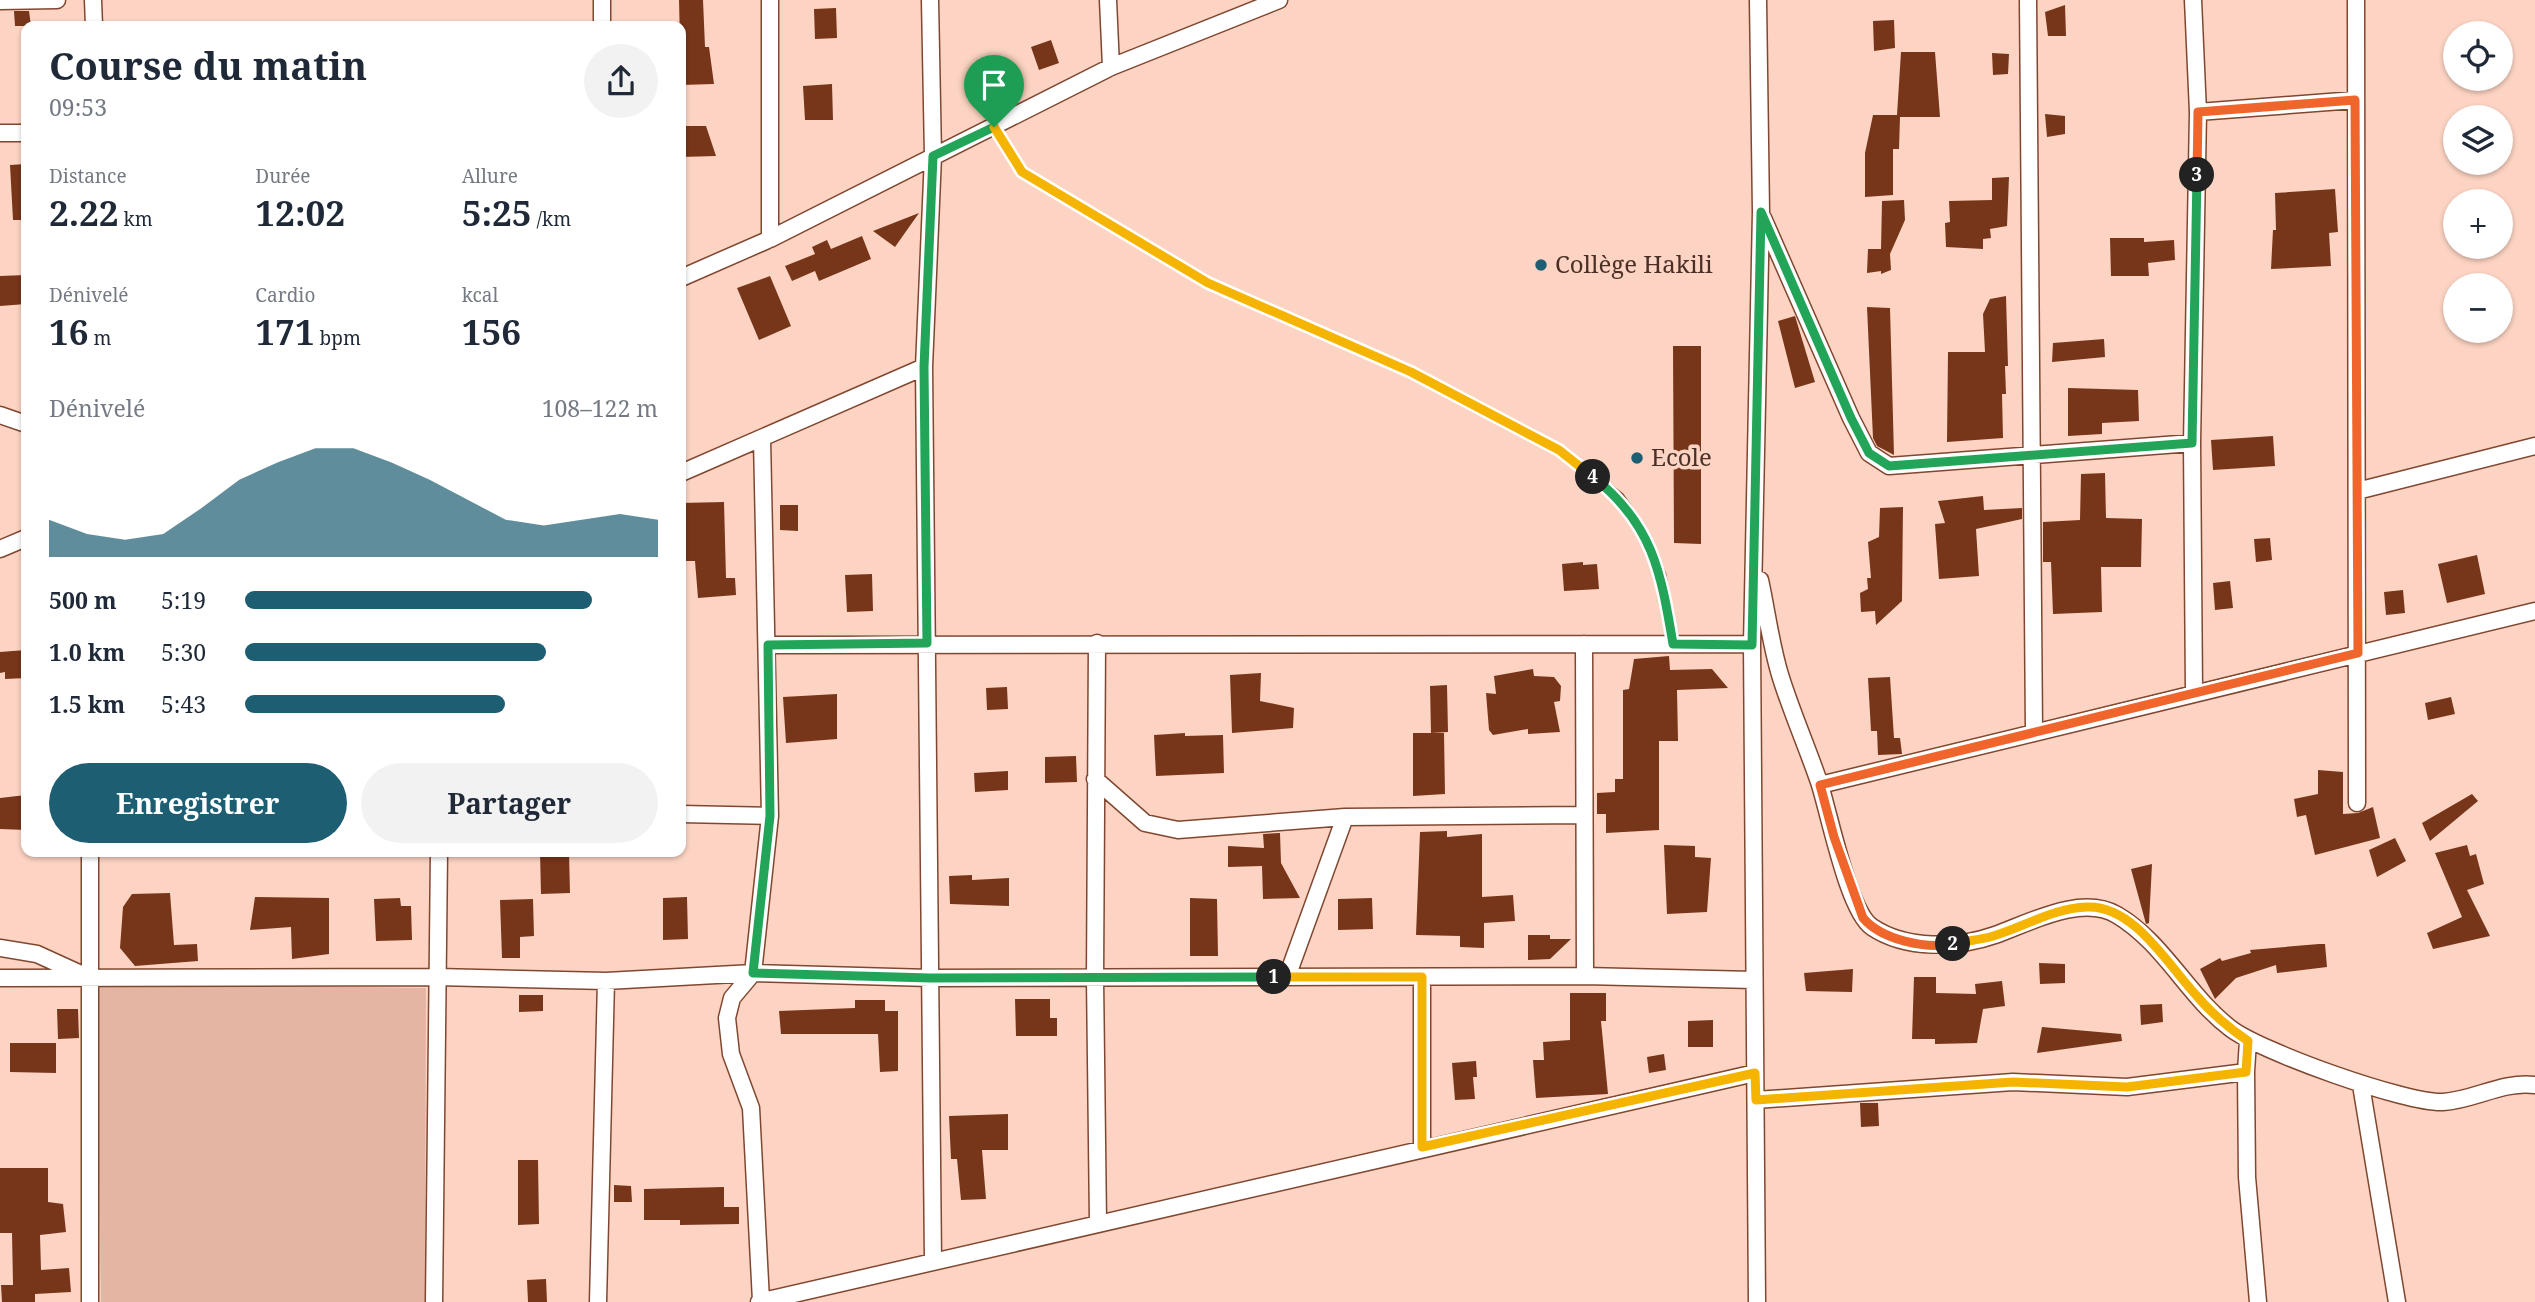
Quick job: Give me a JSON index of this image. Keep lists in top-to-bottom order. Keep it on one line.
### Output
{"places":["Collège Hakili","Ecole"],"page":{"map_buttons":["+","−"],"heading":["Course du matin","09:53"],"stats":[["Distance","2.22 km"],["Durée","12:02"],["Allure","5:25 /km"],["Dénivelé","16 m"],["Cardio","171 bpm"],["kcal","156"]],"pins":["3","4","2","1"],"chart":["Dénivelé","108–122 m"],"list":[{"name":"500 m","note":"5:19"},{"name":"1.0 km","note":"5:30"},{"name":"1.5 km","note":"5:43"}],"buttons":["Enregistrer","Partager"]}}
